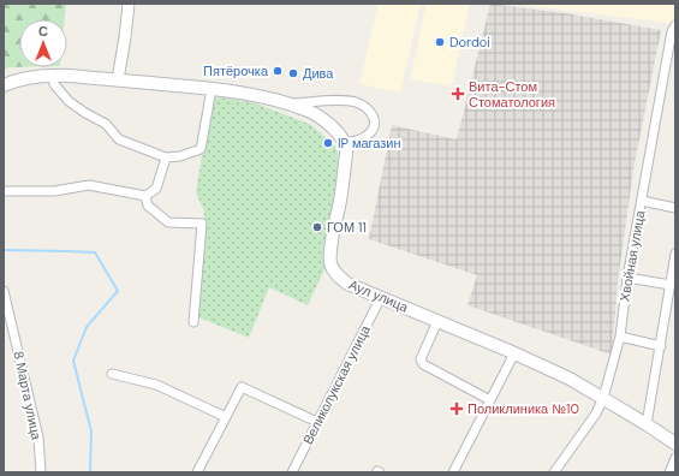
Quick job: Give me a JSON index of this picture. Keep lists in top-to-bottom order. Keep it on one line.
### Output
{"streets":{"main road":["Аул улица"],"street":["Хвойная улица","Великолукская улица","8 Марта улица"]},"crossings":[["Хвойная улица","Аул улица"],["Аул улица","Великолукская улица"]],"places":{"other":["Dordoi","Пятёрочка","Дива","IP магазин","ГОМ 11"],"health":["Вита-Стом Стоматология","Поликлиника №10"]},"north":"top"}
